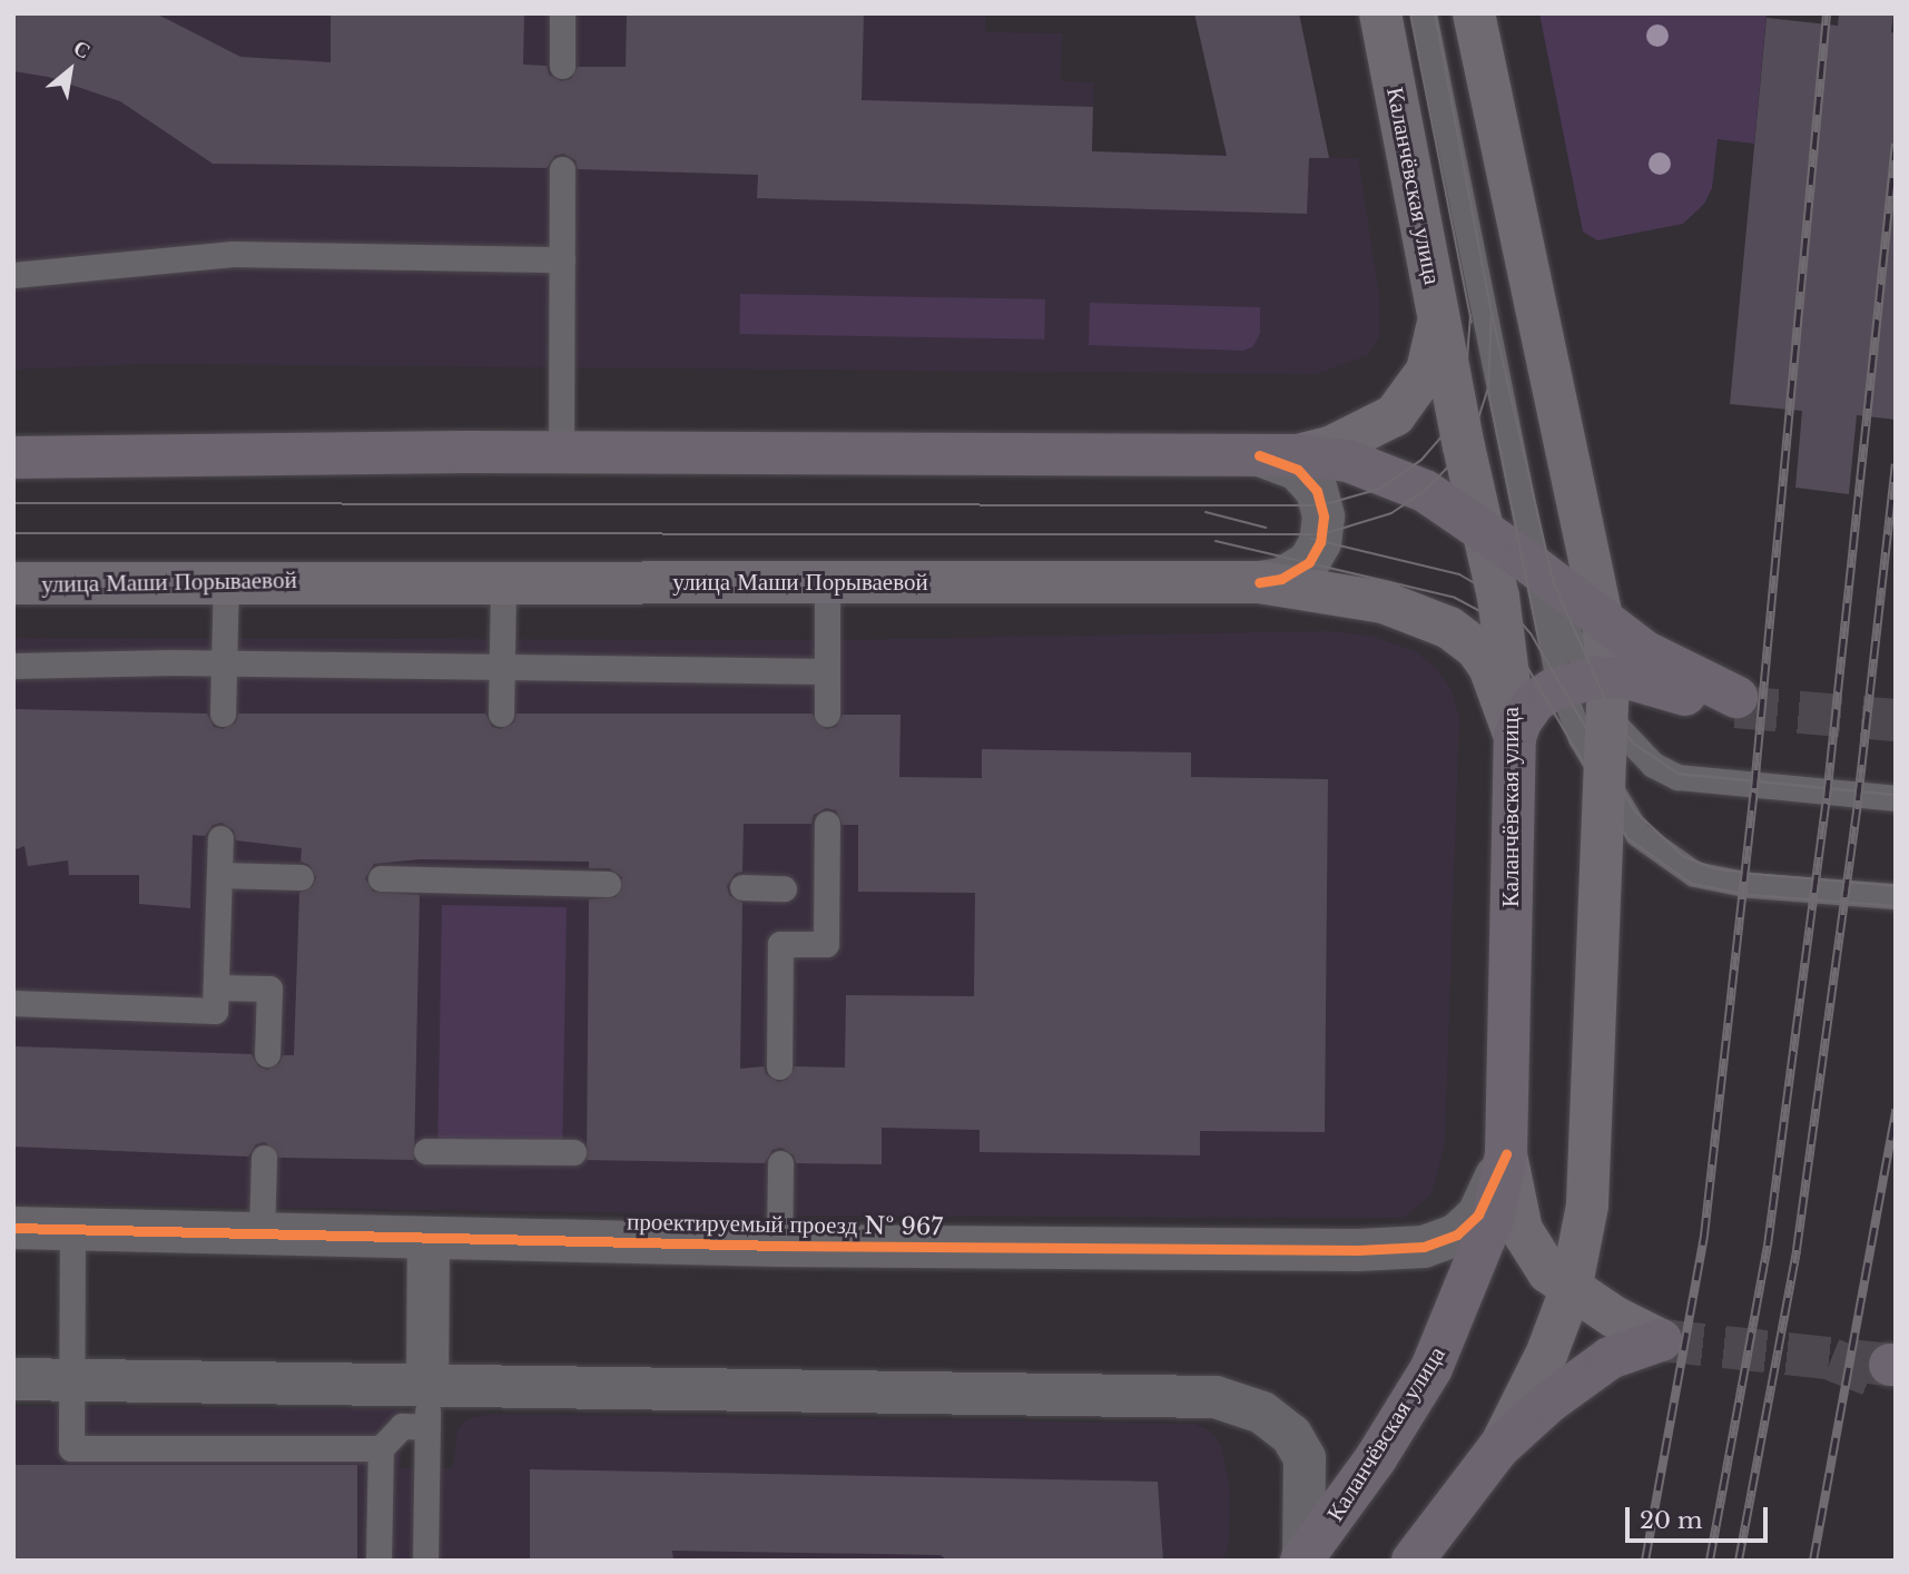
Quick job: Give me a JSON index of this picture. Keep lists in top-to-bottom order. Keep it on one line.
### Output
{"streets":{"main road":["Каланчёвская улица","улица Маши Порываевой"],"street":["проектируемый проезд № 967"]},"crossings":[["Каланчёвская улица","улица Маши Порываевой"],["Каланчёвская улица","проектируемый проезд № 967"]],"scale_bar":"20 m","north":"top right"}
